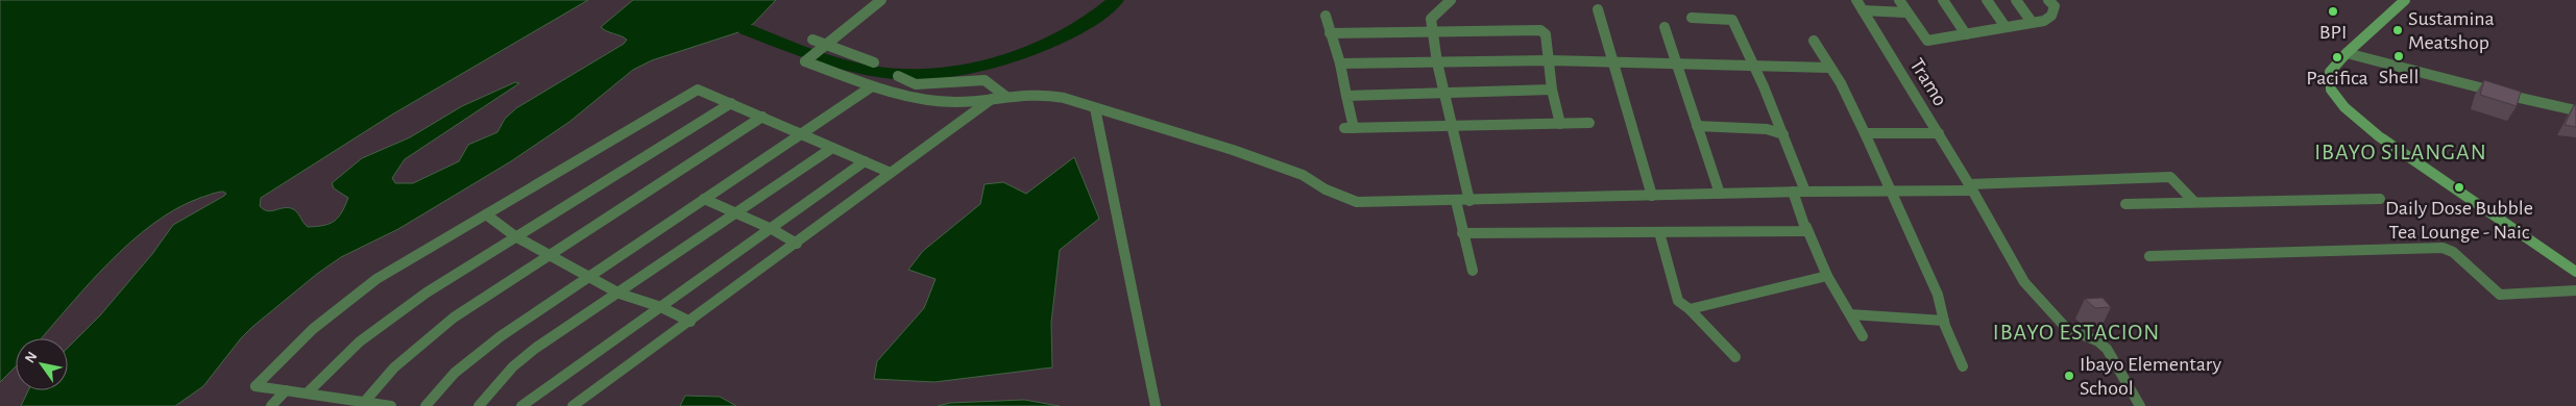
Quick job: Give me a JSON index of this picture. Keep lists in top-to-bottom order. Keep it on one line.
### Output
{"streets":{"street":["Tramo"]},"districts":["IBAYO SILANGAN","IBAYO ESTACION"],"places":["BPI","Sustamina Meatshop","Shell","Pacifica","Daily Dose Bubble Tea Lounge - Naic","Ibayo Elementary School"],"north":"top left"}
